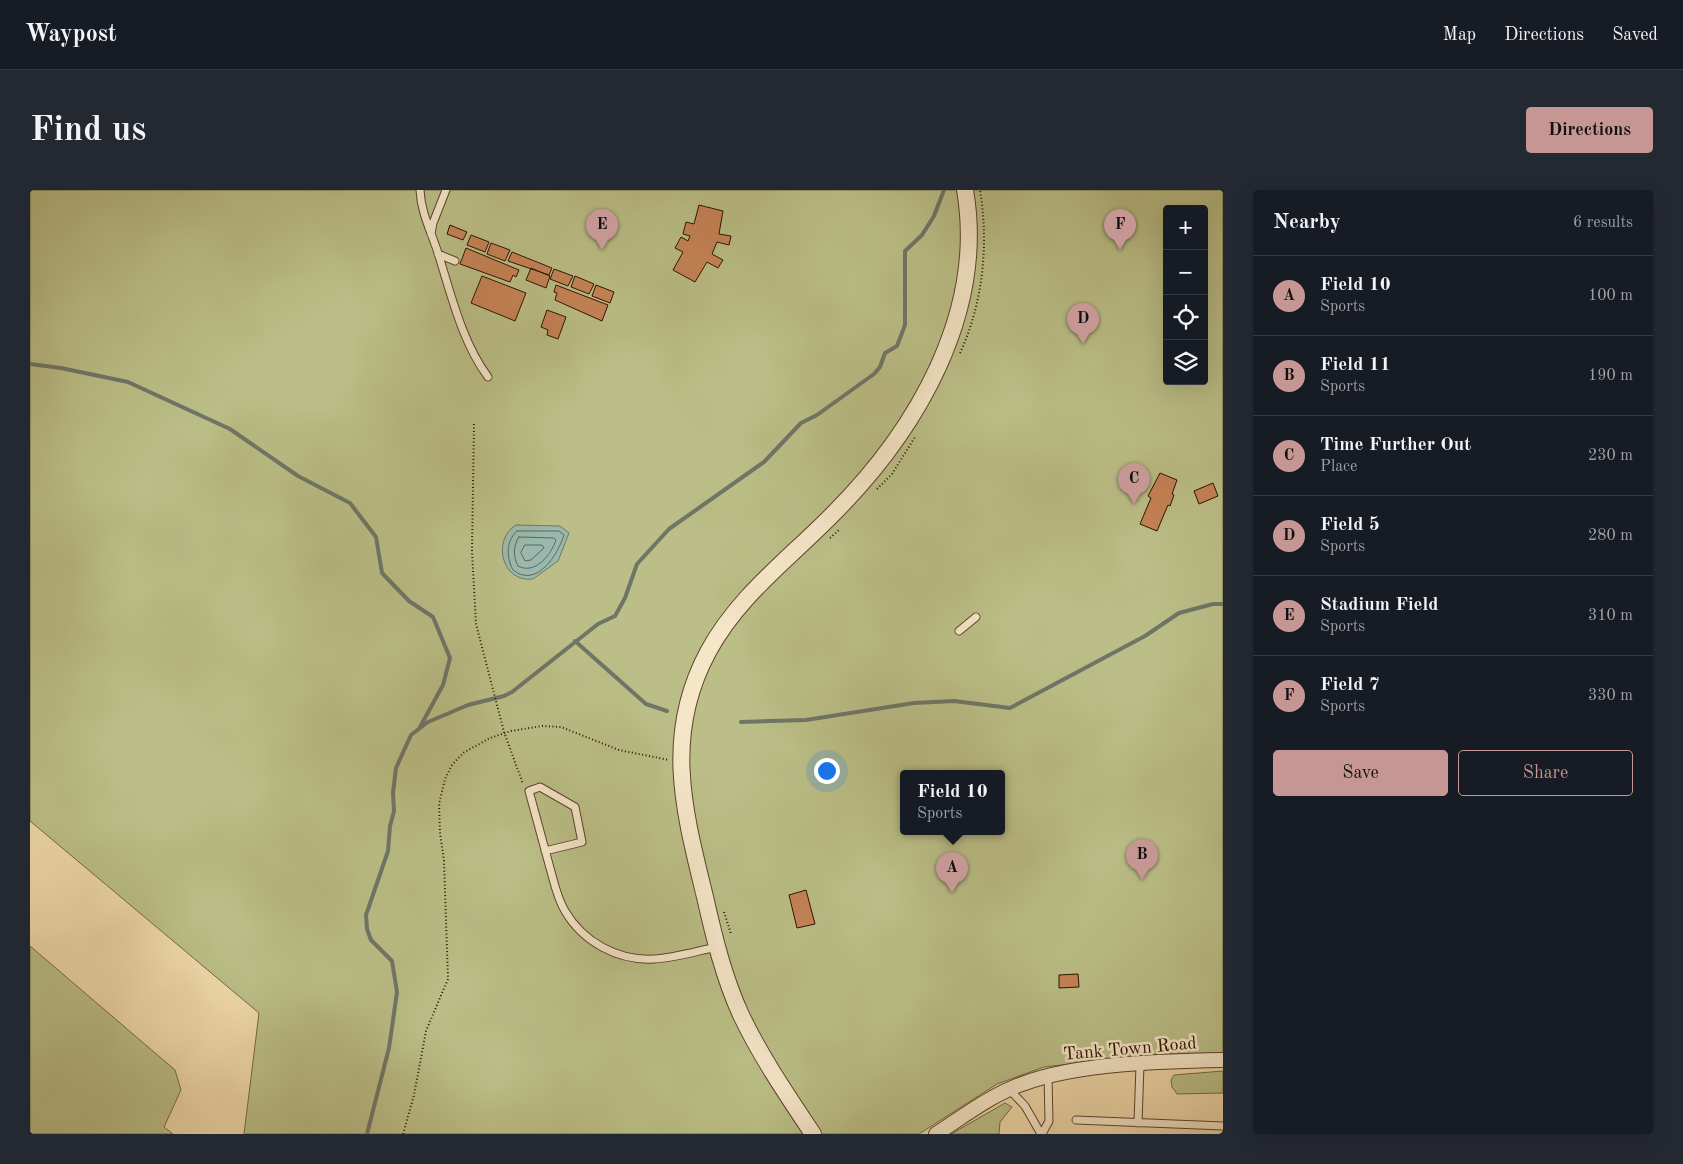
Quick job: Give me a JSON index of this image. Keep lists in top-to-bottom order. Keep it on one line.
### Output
{"streets":{"street":["Tank Town Road"]},"page":{"header":"Waypost","nav":["Map","Directions","Saved"],"buttons":["Directions",["Save","Share"]],"title":"Find us","heading":["Nearby","6 results"],"map_buttons":["+","−"],"pins":["E","F","D","C","B","A"],"list":[{"mark":"A","name":"Field 10","note":"Sports","value":"100 m"},{"mark":"B","name":"Field 11","note":"Sports","value":"190 m"},{"mark":"C","name":"Time Further Out","note":"Place","value":"230 m"},{"mark":"D","name":"Field 5","note":"Sports","value":"280 m"},{"mark":"E","name":"Stadium Field","note":"Sports","value":"310 m"},{"mark":"F","name":"Field 7","note":"Sports","value":"330 m"}],"popup":["Field 10","Sports"]}}
